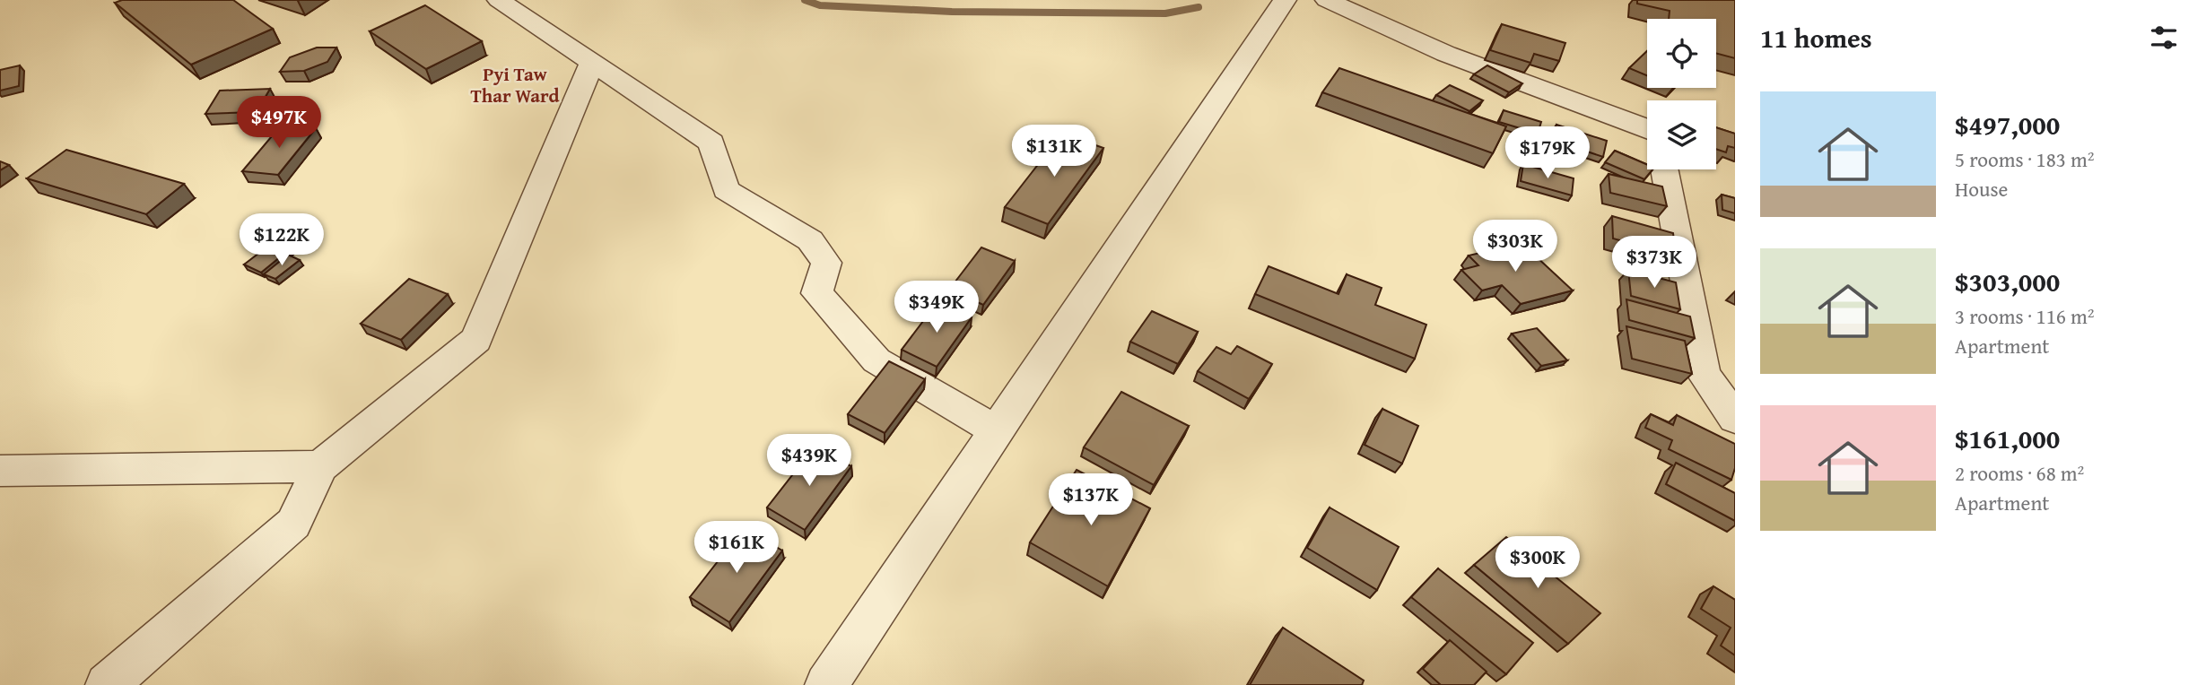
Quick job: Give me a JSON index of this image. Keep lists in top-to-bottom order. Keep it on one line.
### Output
{"districts":["Pyi Taw Thar Ward"],"page":{"heading":"11 homes","list":[{"name":"$497,000","note":"5 rooms · 183 m² · House"},{"name":"$303,000","note":"3 rooms · 116 m² · Apartment"},{"name":"$161,000","note":"2 rooms · 68 m² · Apartment"}],"price":["$497K","$131K","$179K","$122K","$303K","$373K","$349K","$439K","$137K","$161K","$300K"]}}
